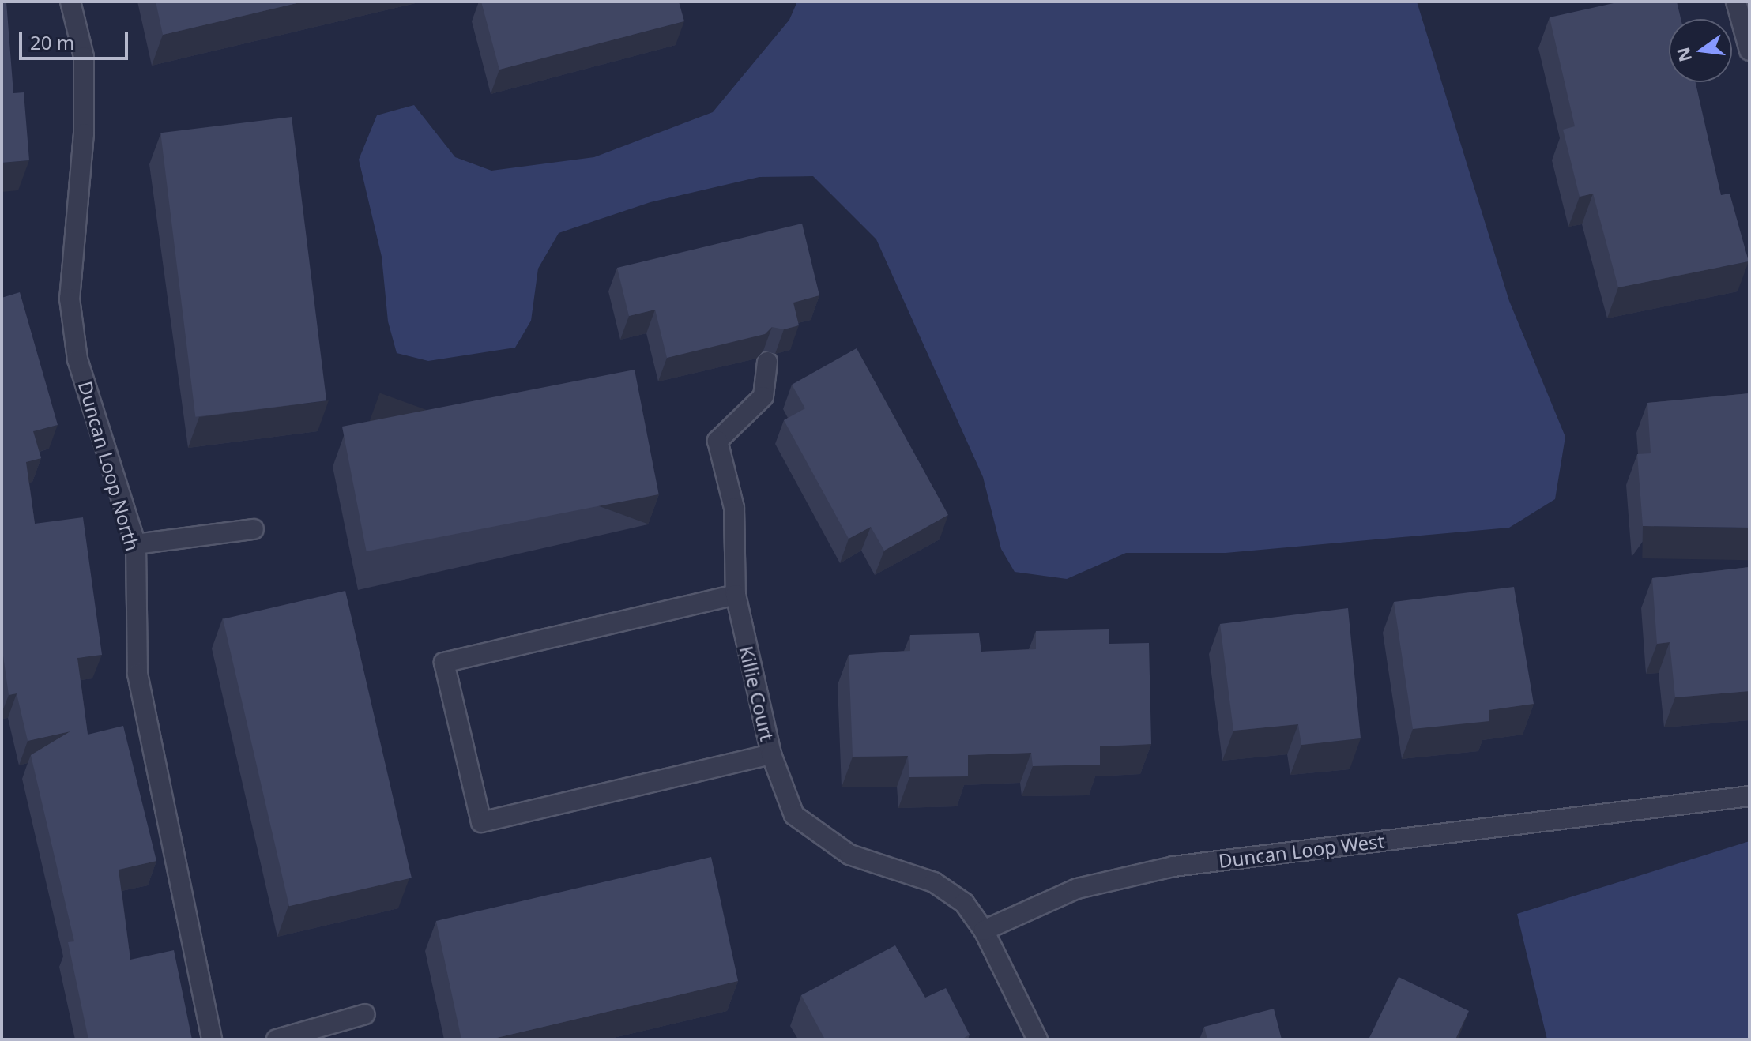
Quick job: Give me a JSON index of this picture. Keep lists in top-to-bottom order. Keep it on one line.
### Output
{"streets":{"street":["Duncan Loop North","Killie Court","Duncan Loop West"]},"crossings":[["Killie Court","Duncan Loop West"]],"scale_bar":"20 m","north":"left"}
